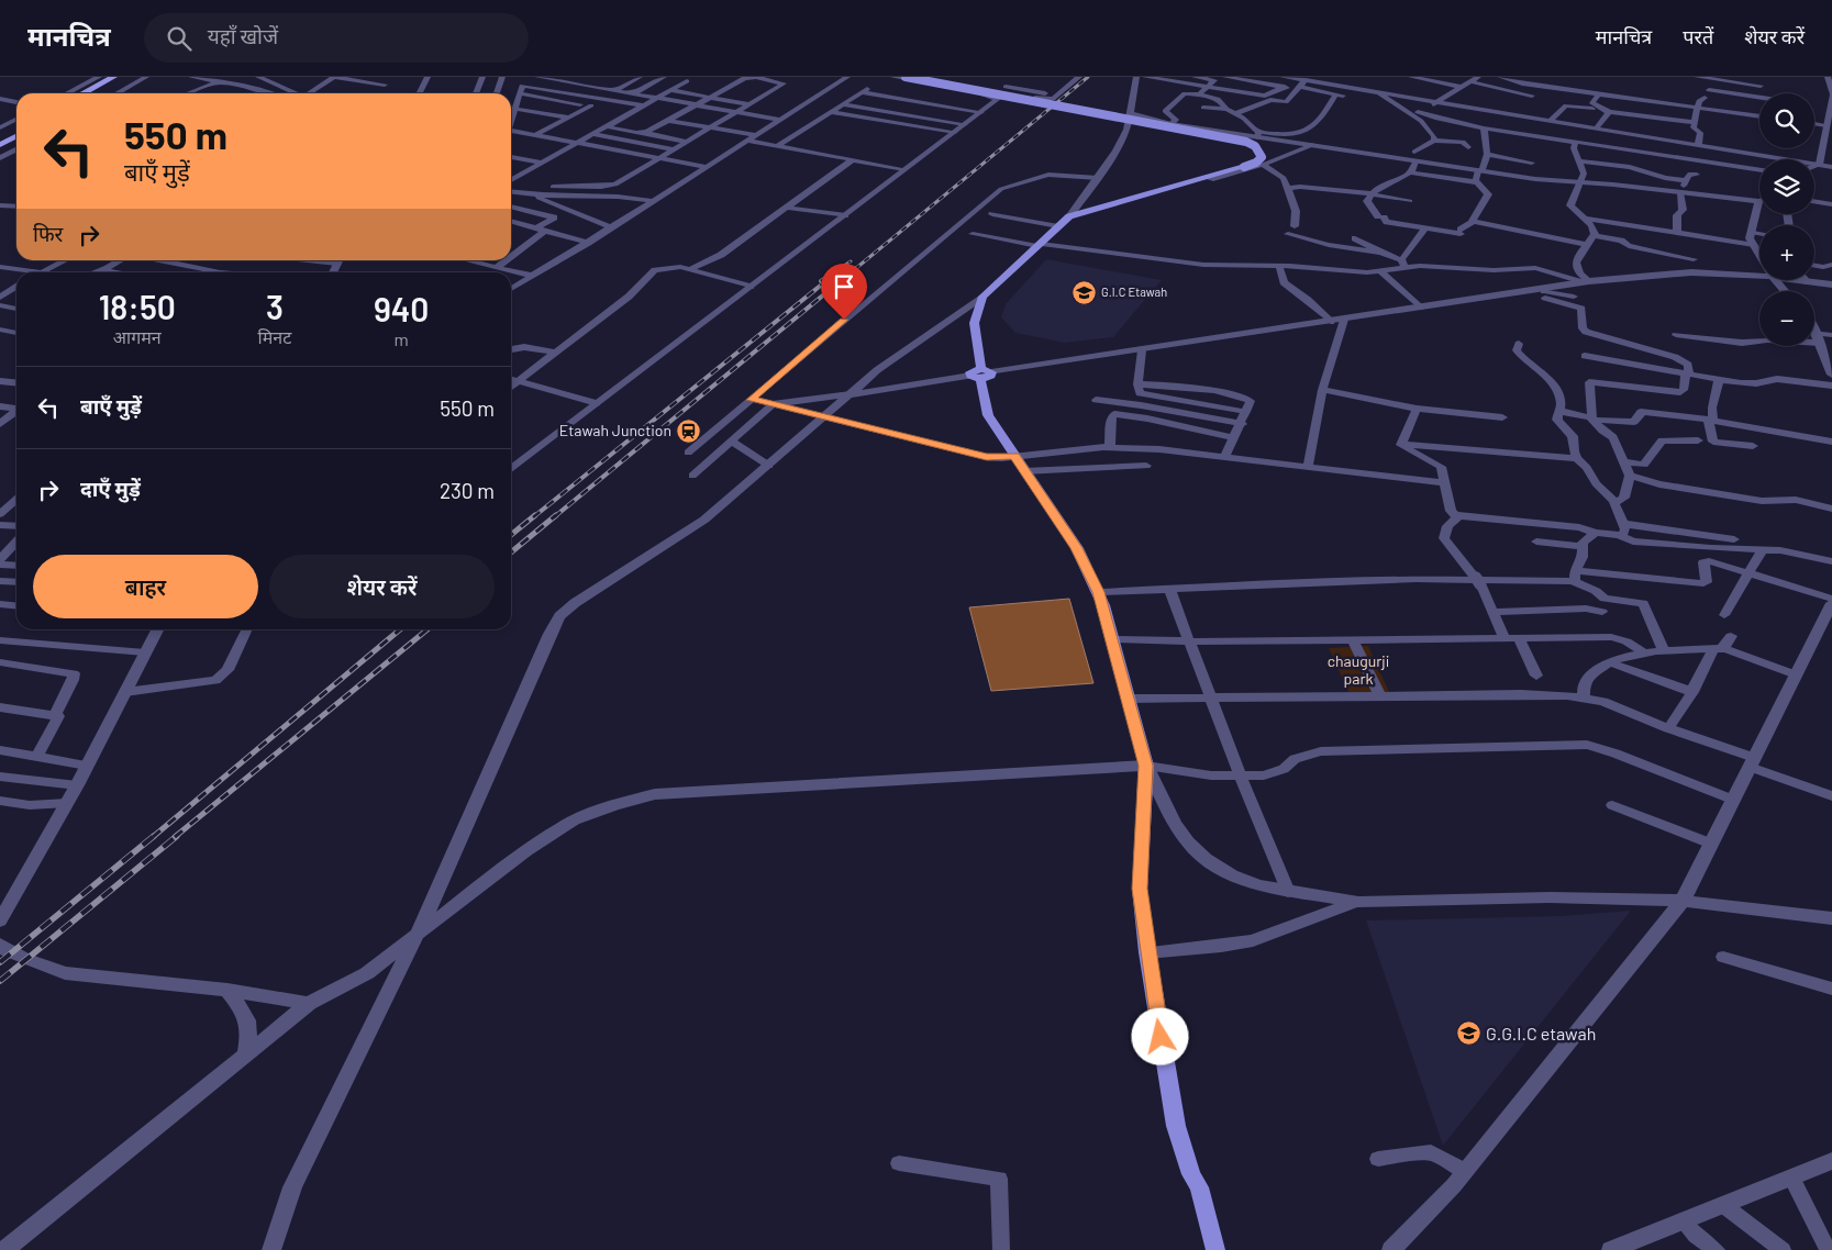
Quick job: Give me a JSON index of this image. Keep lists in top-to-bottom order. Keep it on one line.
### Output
{"parks":["chaugurji park"],"places":{"school or university":["G.I.C Etawah","G.G.I.C etawah"],"station":["Etawah Junction"]},"page":{"header":"मानचित्र","search":"यहाँ खोजें","nav":["मानचित्र","परतें","शेयर करें"],"map_buttons":["+","−"],"turn":["550 m","बाएँ मुड़ें"],"then":"फिर","eta":["18:50","आगमन","3","मिनट","940","m"],"list":[{"name":"बाएँ मुड़ें","value":"550 m"},{"name":"दाएँ मुड़ें","value":"230 m"}],"buttons":["बाहर","शेयर करें"]}}
